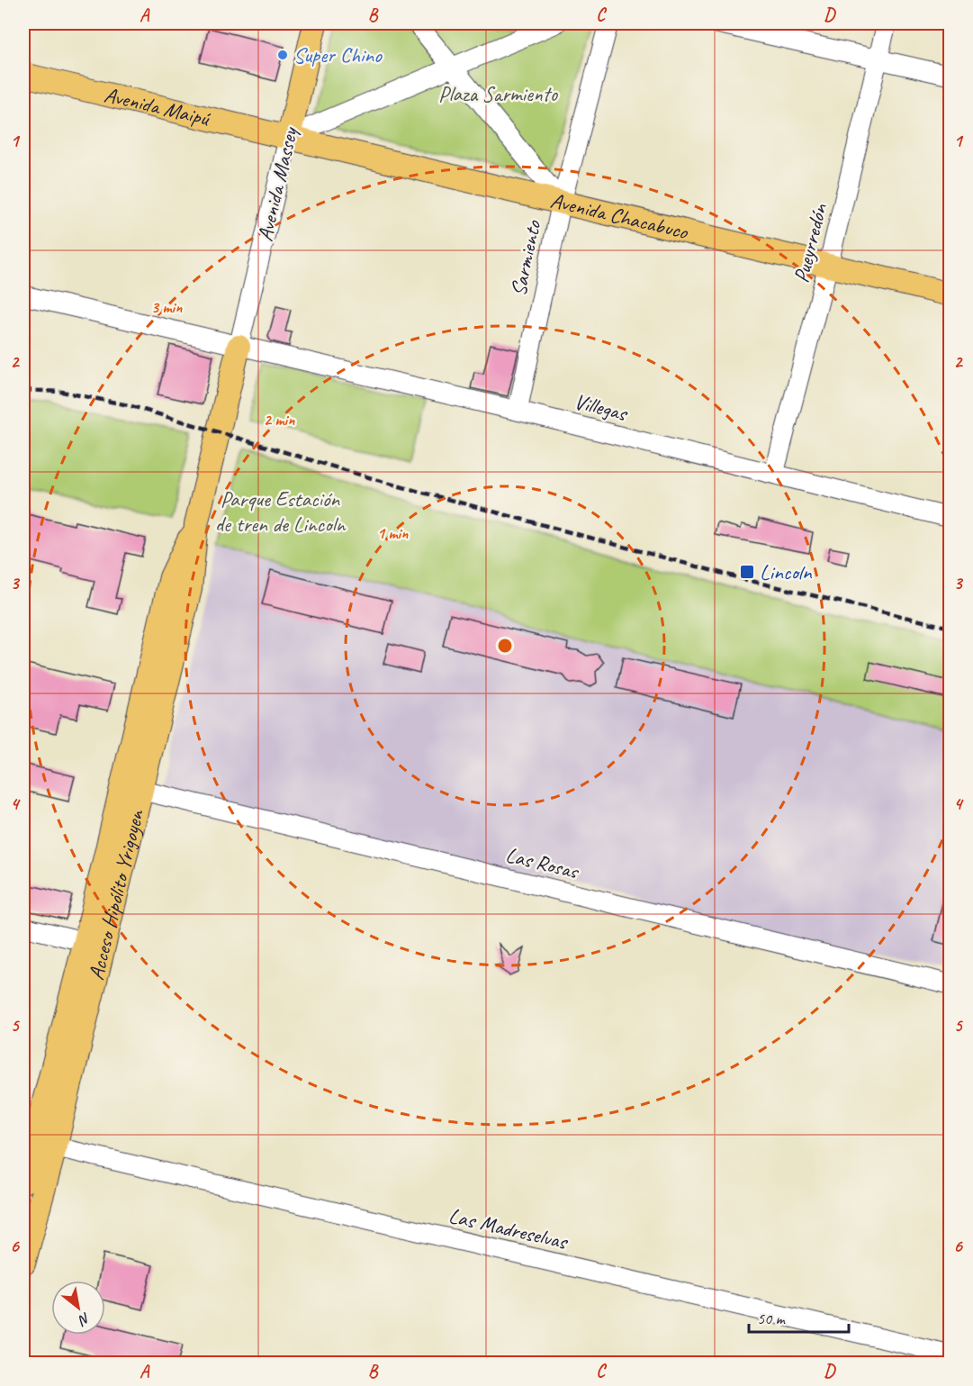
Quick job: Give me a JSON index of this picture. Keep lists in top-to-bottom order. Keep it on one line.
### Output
{"streets":{"main road":["Avenida Maipú","Avenida Massey","Avenida Chacabuco","Acceso Hipólito Yrigoyen"],"street":["Pueyrredón","Sarmiento","Villegas","Las Rosas","Las Madreselvas"]},"crossings":[["Avenida Maipú","Avenida Massey"],["Avenida Maipú","Avenida Chacabuco"],["Avenida Massey","Avenida Chacabuco"],["Avenida Massey","Villegas"],["Avenida Massey","Acceso Hipólito Yrigoyen"],["Avenida Chacabuco","Pueyrredón"],["Avenida Chacabuco","Sarmiento"],["Pueyrredón","Villegas"],["Sarmiento","Villegas"],["Villegas","Acceso Hipólito Yrigoyen"],["Las Rosas","Acceso Hipólito Yrigoyen"],["Acceso Hipólito Yrigoyen","Las Madreselvas"]],"parks":["Plaza Sarmiento","Parque Estación de tren de Lincoln"],"places":{"other":["Super Chino"],"transit":["Lincoln"]},"scale_bar":"50 m","north":"bottom right","grid":{"columns":["A","B","C","D"],"rows":["1","2","3","4","5","6"]},"rings":["3 min","2 min","1 min"]}
